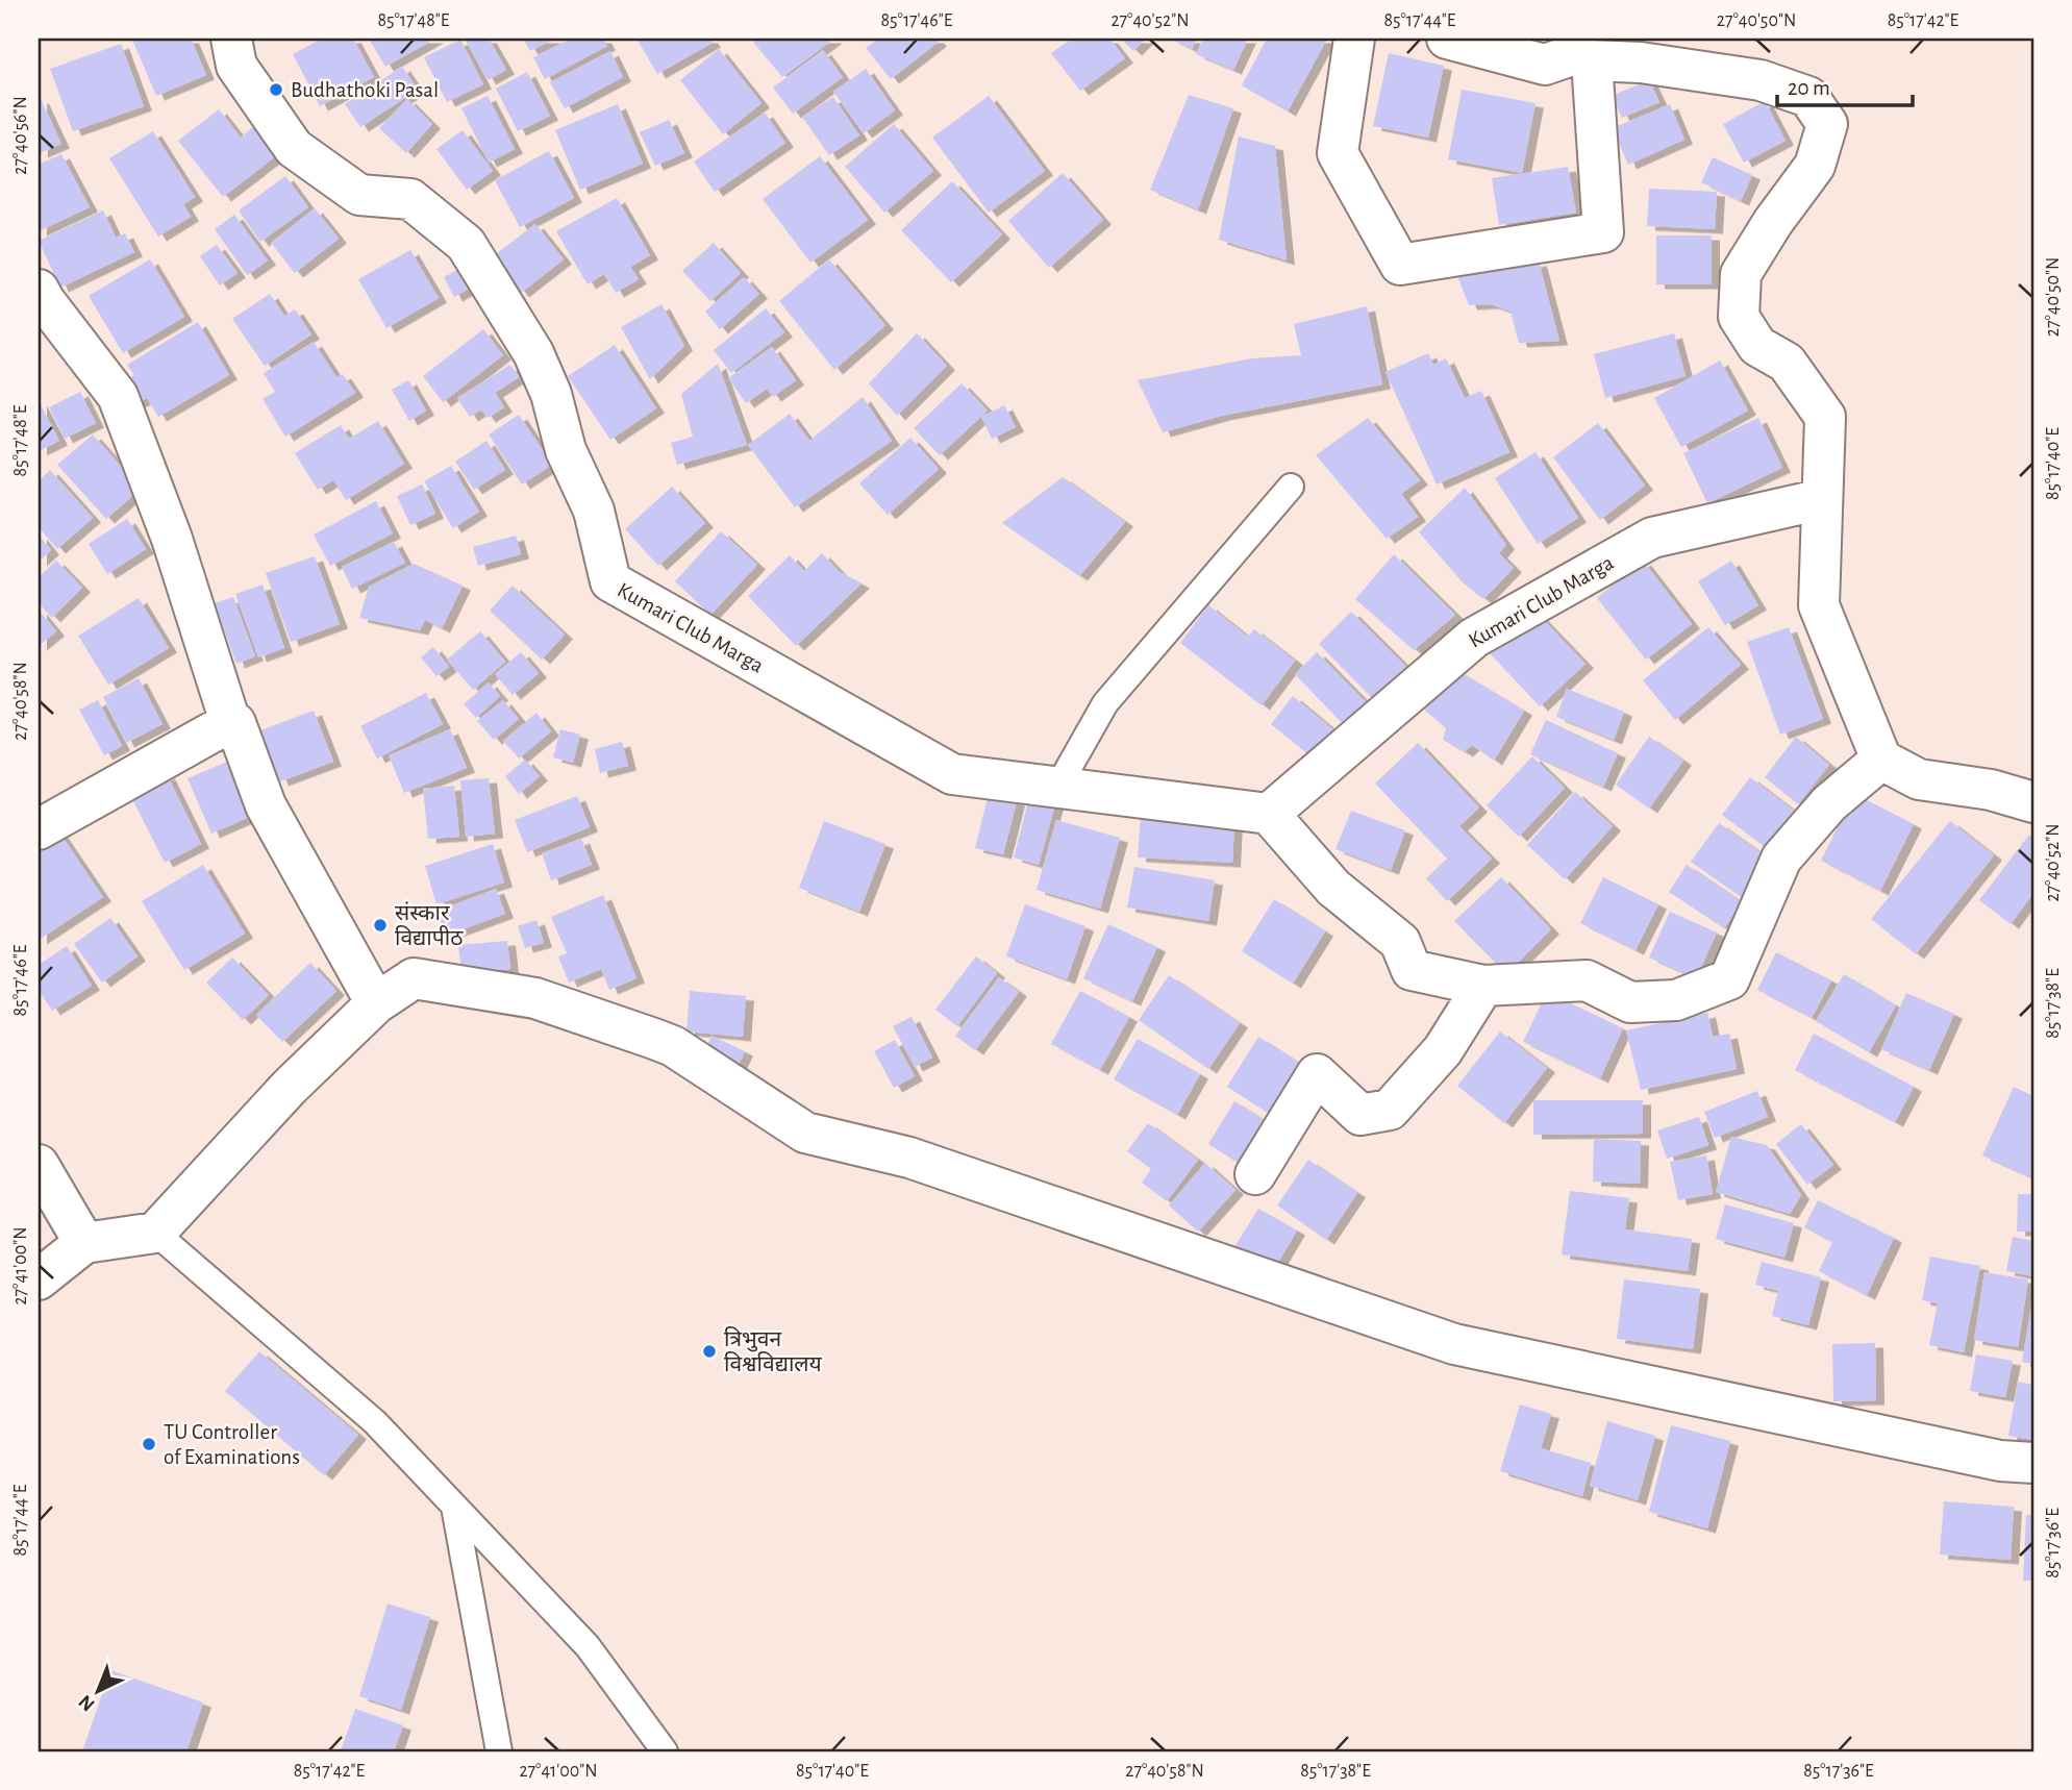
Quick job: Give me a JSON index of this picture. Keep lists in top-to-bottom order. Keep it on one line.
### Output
{"streets":{"street":["Kumari Club Marga"]},"places":["Budhathoki Pasal","संस्कार विद्यापीठ","त्रिभुवन विश्वविद्यालय","TU Controller of Examinations"],"scale_bar":"20 m","north":"bottom left","coordinates":["85°17'48\"E","85°17'46\"E","27°40'52\"N","85°17'44\"E","27°40'50\"N","85°17'42\"E","27°40'56\"N","85°17'40\"E","27°40'58\"N","85°17'38\"E","27°41'00\"N","85°17'36\"E"]}
